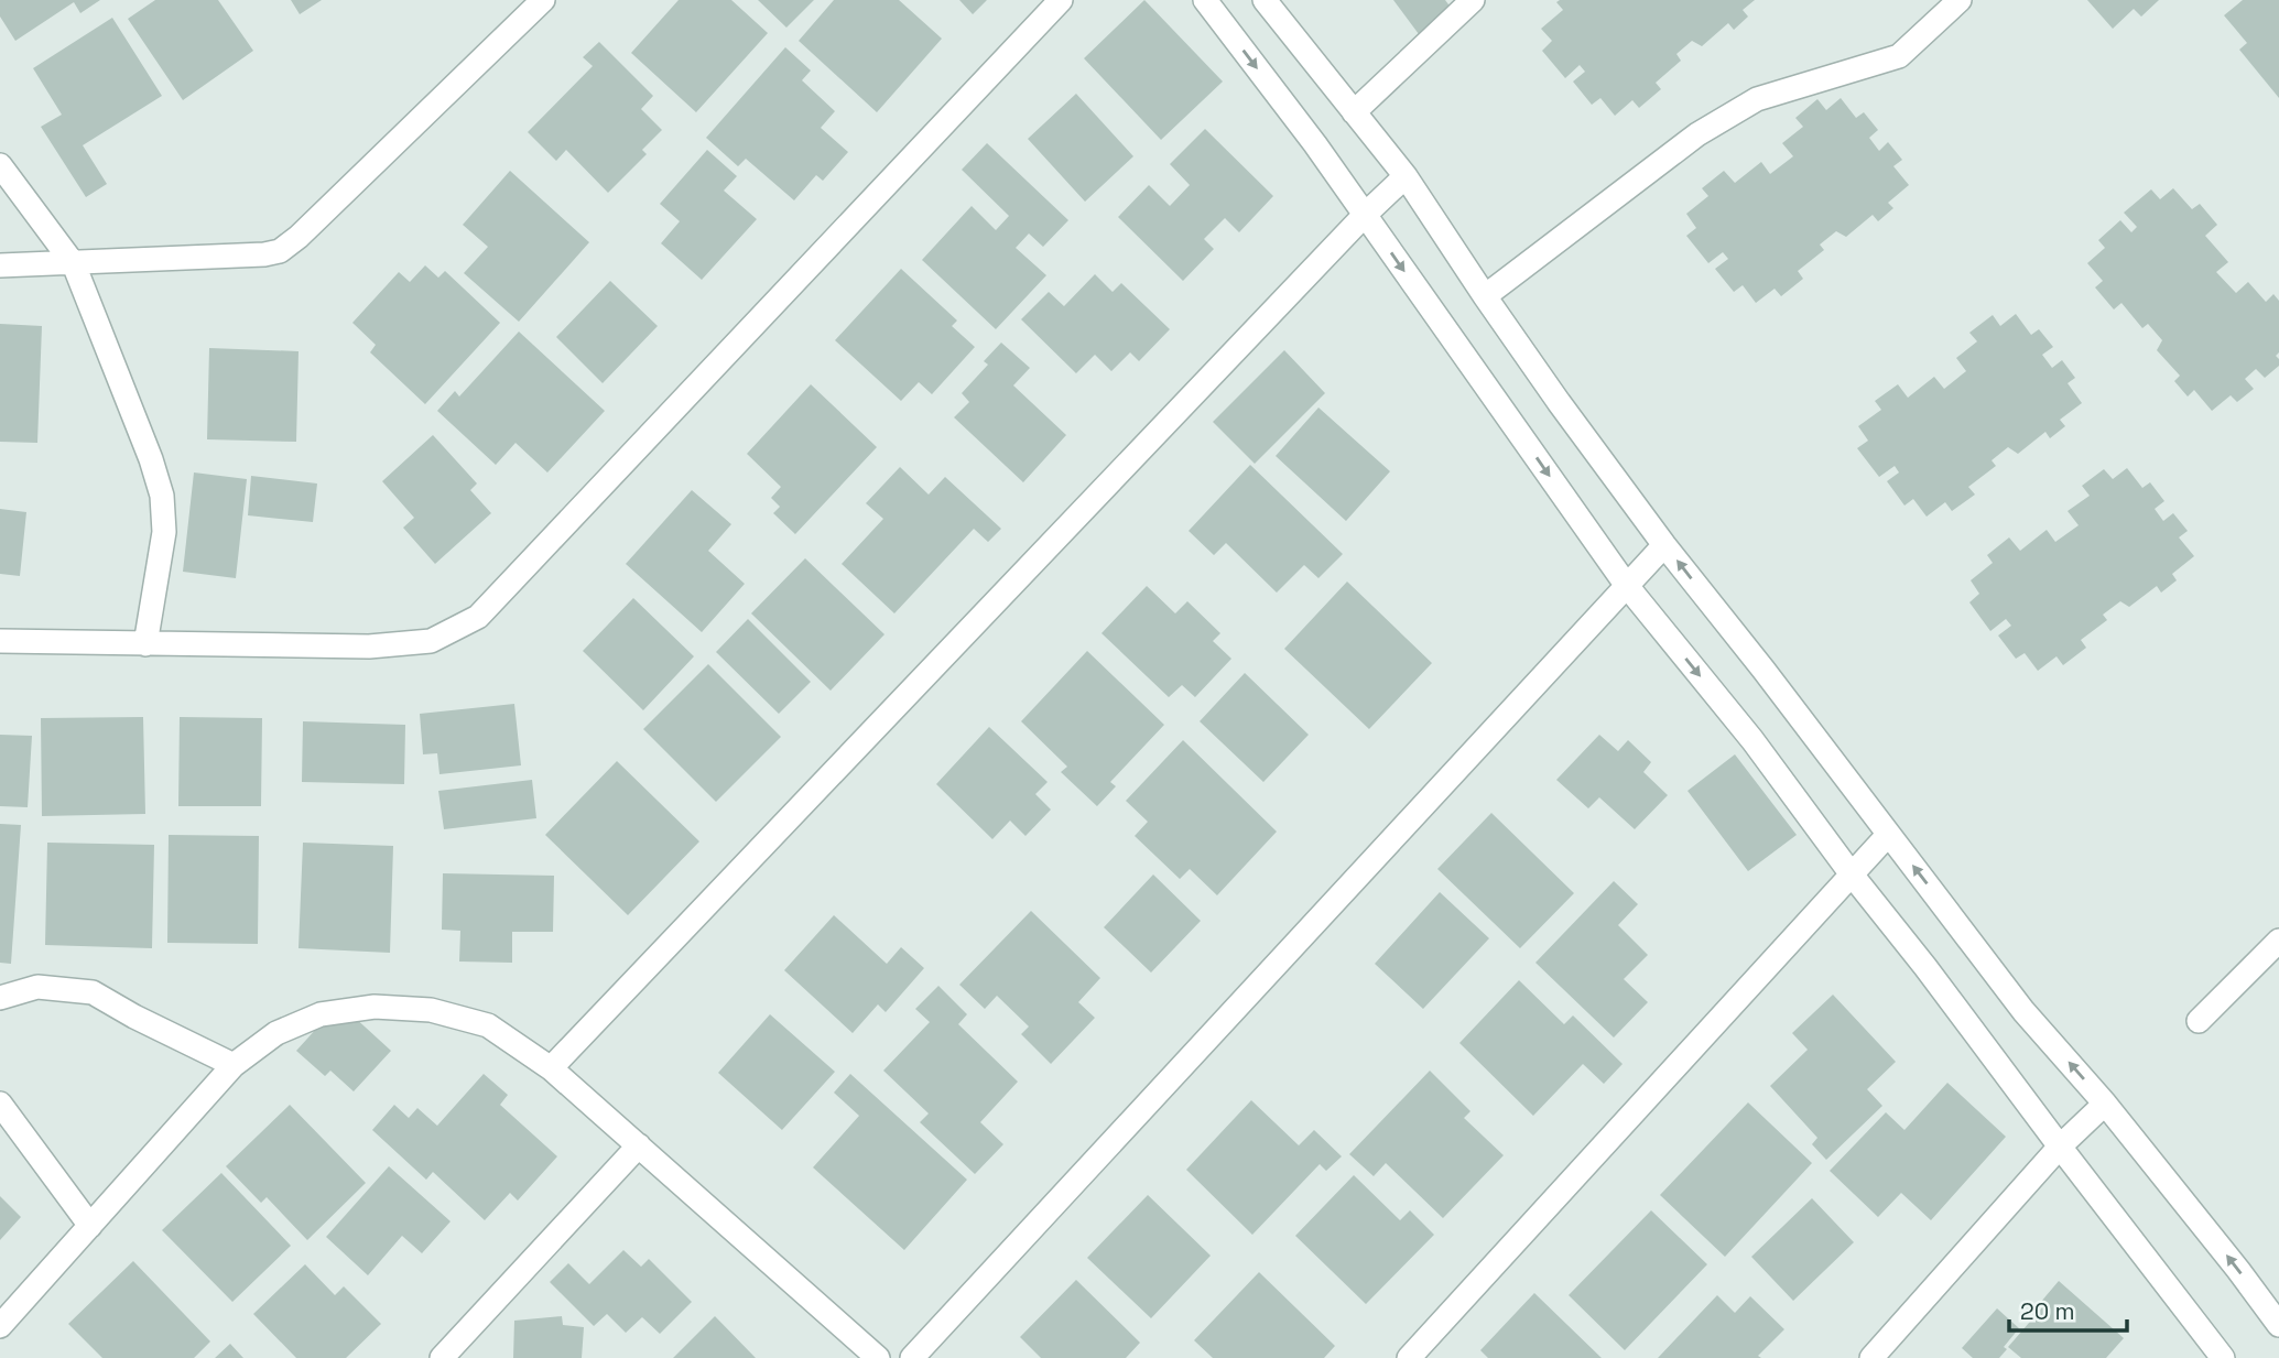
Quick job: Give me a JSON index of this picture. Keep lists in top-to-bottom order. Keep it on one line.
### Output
{"scale_bar":"20 m"}
